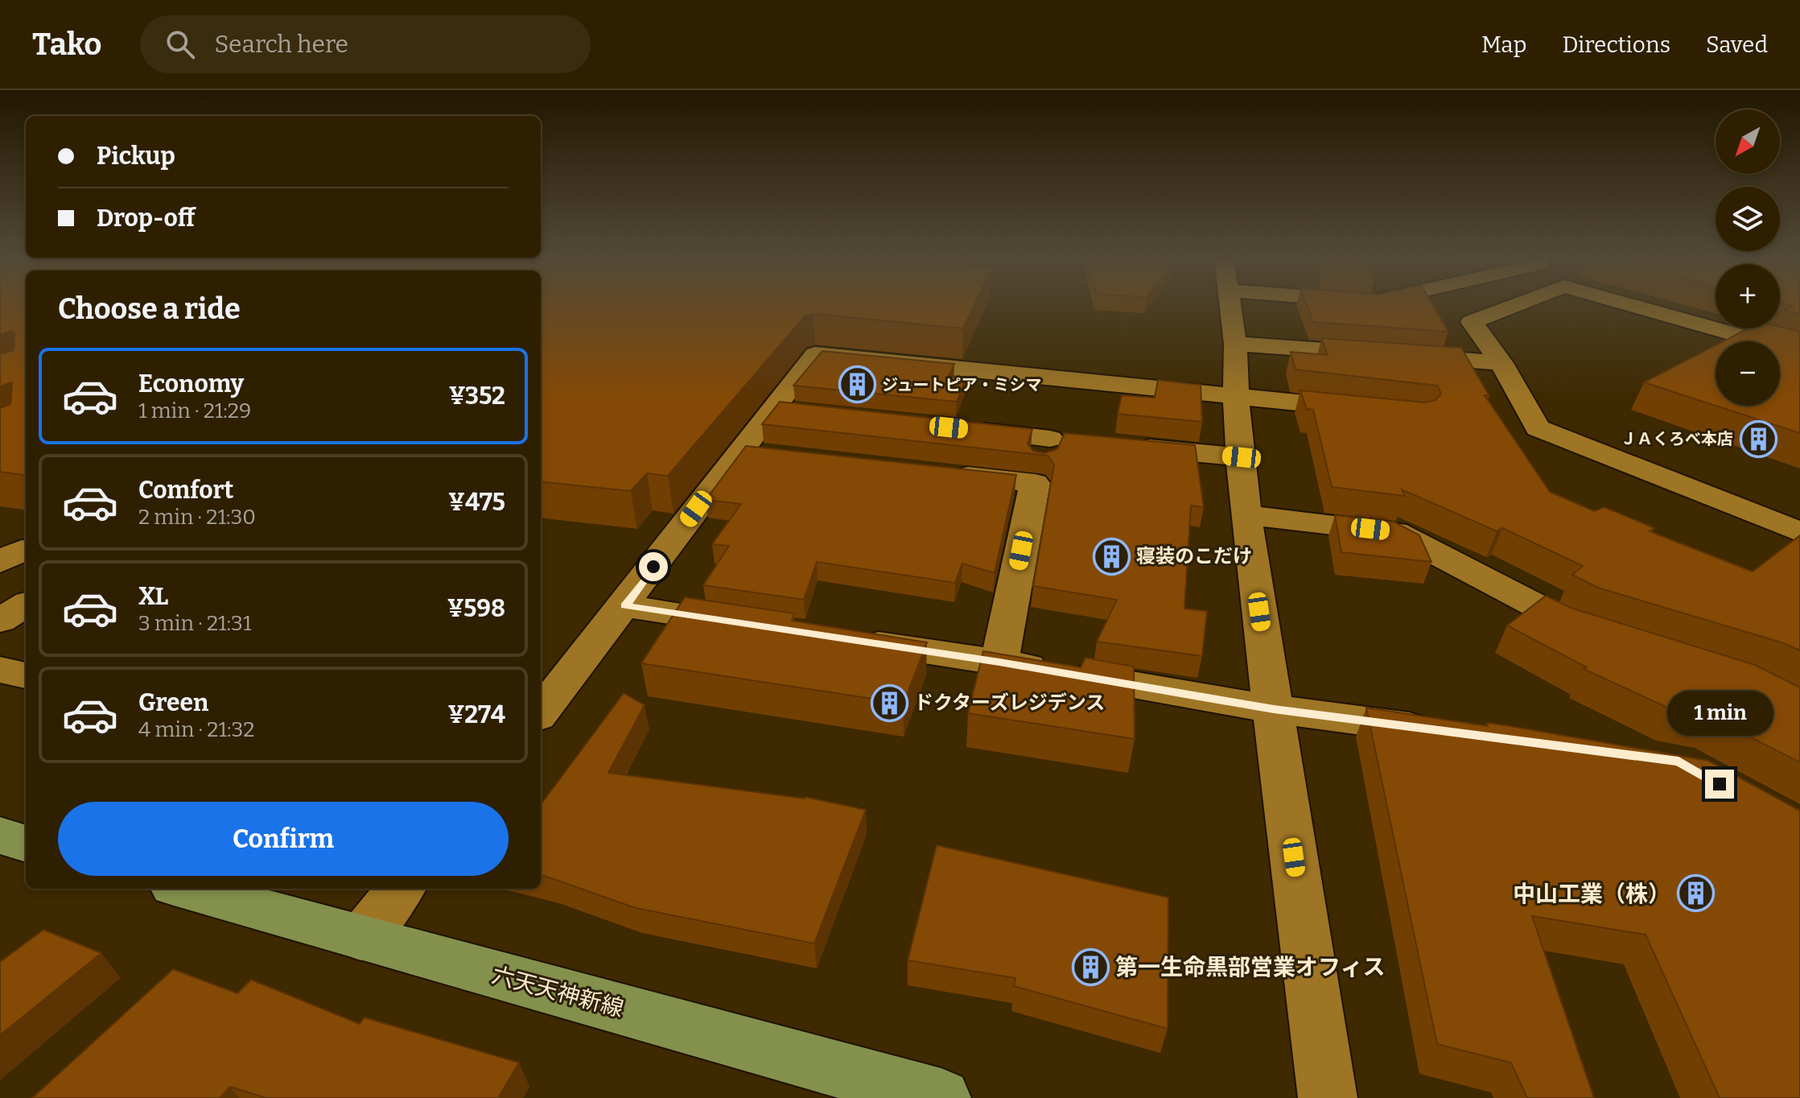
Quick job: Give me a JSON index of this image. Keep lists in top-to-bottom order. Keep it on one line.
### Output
{"streets":{"main road":["六天天神新線"]},"places":{"building":["ジュートピア・ミシマ","ＪＡくろべ本店","寝装のこだけ","ドクターズレジデンス","中山工業（株）","第一生命黒部営業オフィス"]},"north":"bottom left","page":{"header":"Tako","search":"Search here","nav":["Map","Directions","Saved"],"map_buttons":["+","−"],"banner":["Pickup","Drop-off"],"heading":"Choose a ride","list":[{"name":"Economy","note":"1 min · 21:29","value":"¥352"},{"name":"Comfort","note":"2 min · 21:30","value":"¥475"},{"name":"XL","note":"3 min · 21:31","value":"¥598"},{"name":"Green","note":"4 min · 21:32","value":"¥274"}],"bubble":"1 min","buttons":"Confirm"}}
